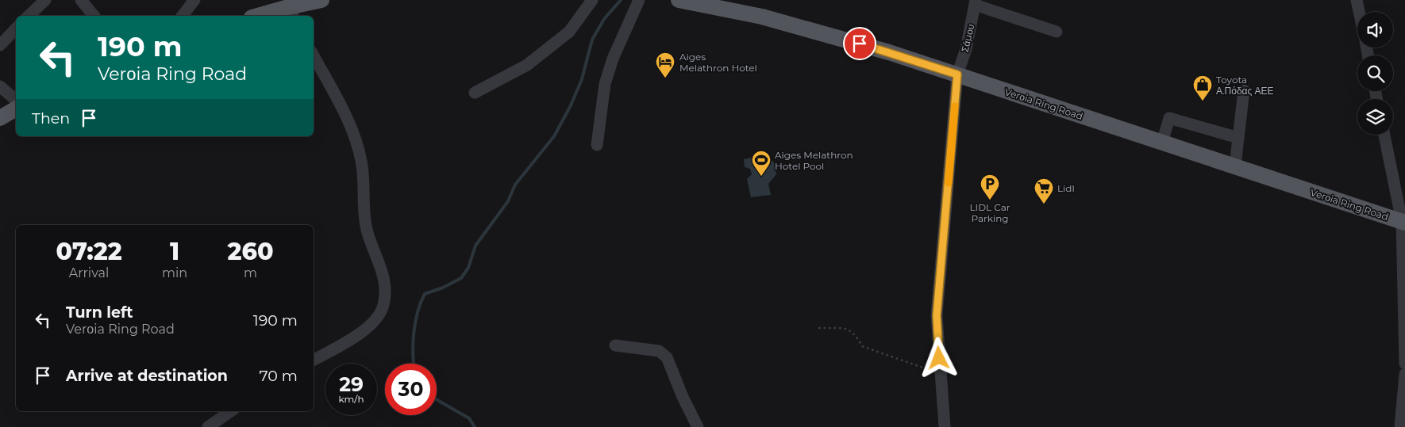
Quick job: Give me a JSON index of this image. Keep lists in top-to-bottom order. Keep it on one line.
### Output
{"streets":{"main road":["Verοia Ring Road"],"street":["Σάμου"]},"crossings":[["Σάμου","Verοia Ring Road"]],"places":{"hotel":["Aiges Melathron Hotel"],"shop":["Toyota Α.Πόδας ΑΕΕ"],"sports":["Aiges Melathron Hotel Pool"],"parking":["LIDL Car Parking"],"supermarket":["Lidl"]},"page":{"turn":["190 m","Verοia Ring Road"],"then":"Then","eta":["07:22","Arrival","1","min","260","m"],"list":[{"name":"Turn left","note":"Verοia Ring Road","value":"190 m"},{"name":"Arrive at destination","value":"70 m"}],"speed":"29 km/h","limit":"30"}}
